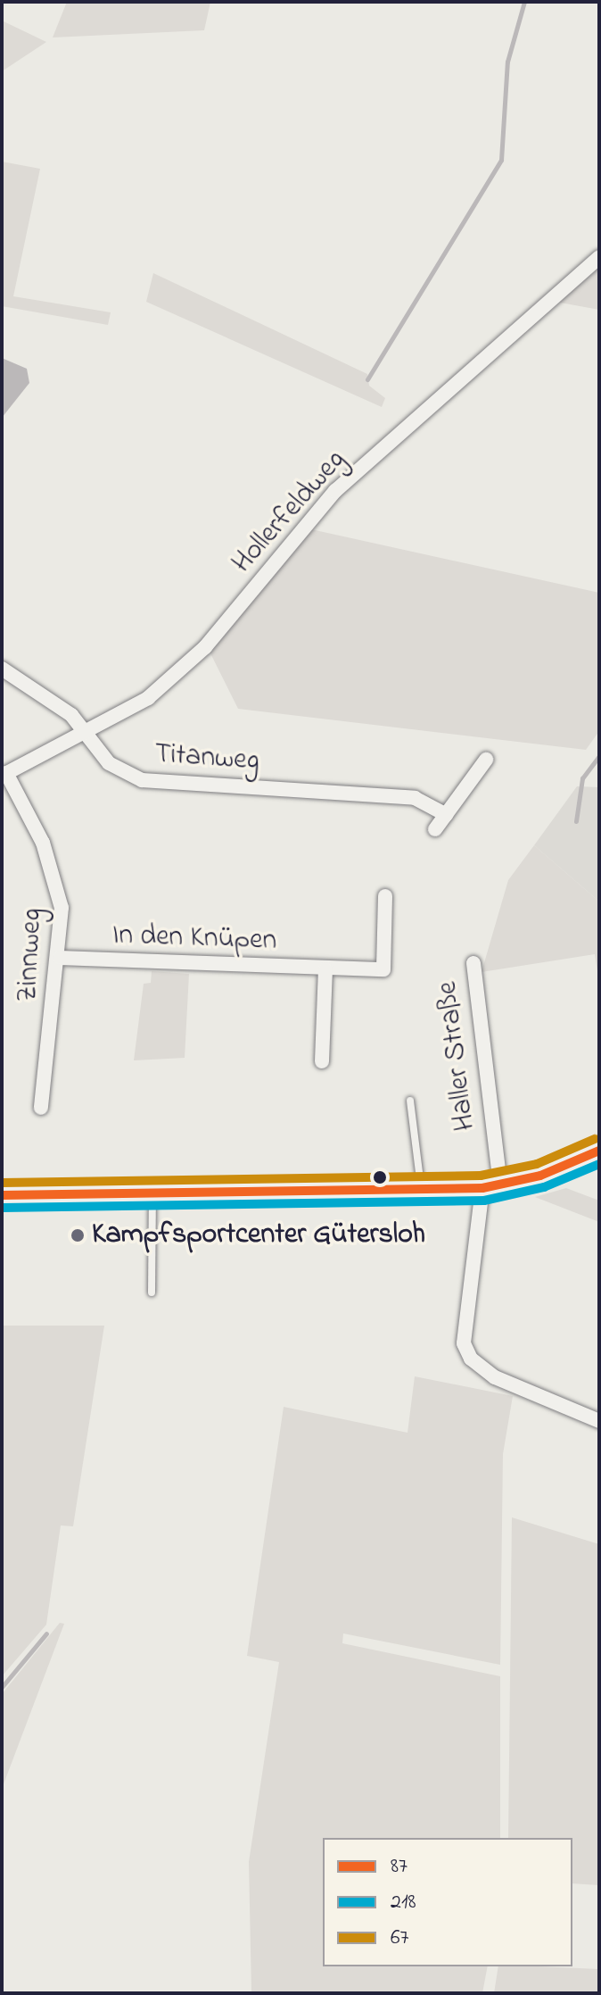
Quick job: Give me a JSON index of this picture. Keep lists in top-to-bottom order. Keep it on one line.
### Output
{"streets":{"street":["Hollerfeldweg","Titanweg","In den Knüpen","Zinnweg","Haller Straße"]},"crossings":[["Hollerfeldweg","Titanweg"],["Hollerfeldweg","Zinnweg"],["In den Knüpen","Zinnweg"]],"places":["Kampfsportcenter Gütersloh"],"lines":["transit line 67","transit line 87","transit line 218"],"legend":["87","218","67"]}
